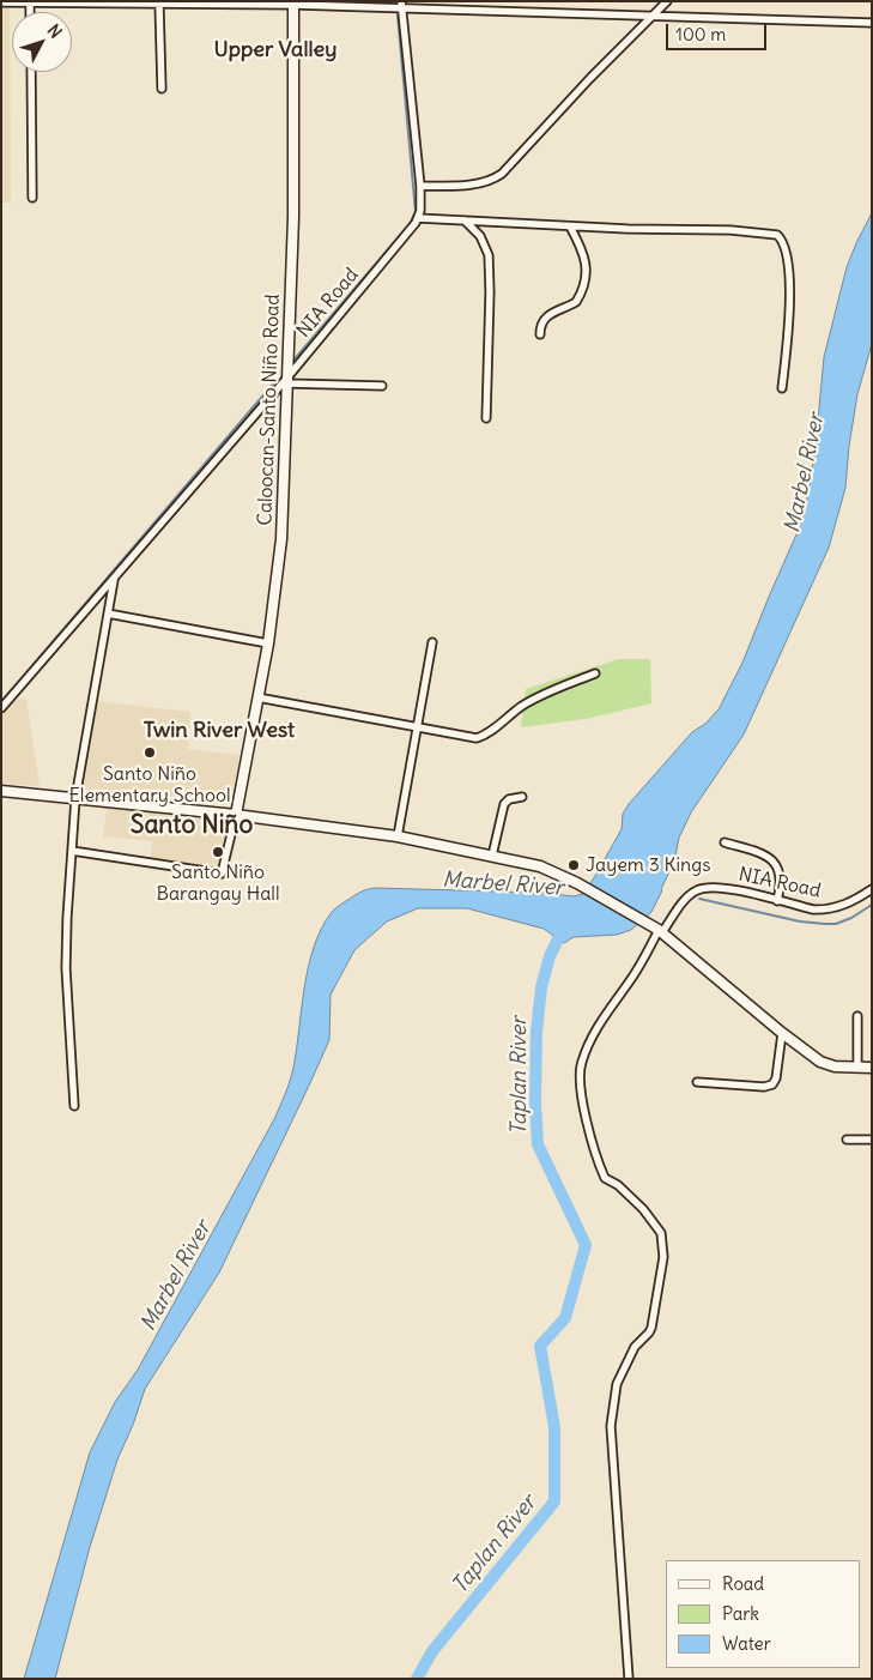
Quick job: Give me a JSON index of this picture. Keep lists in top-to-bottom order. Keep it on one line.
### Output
{"streets":{"main road":["Caloocan-Santo Niño Road"],"street":["NIA Road"]},"crossings":[["NIA Road","Caloocan-Santo Niño Road"]],"districts":["Upper Valley","Twin River West","Santo Niño"],"water":["Marbel River","Taplan River"],"places":["Santo Niño Elementary School","Santo Niño Barangay Hall","Jayem 3 Kings"],"legend":["Road","Park","Water"],"scale_bar":"100 m","north":"top right"}
